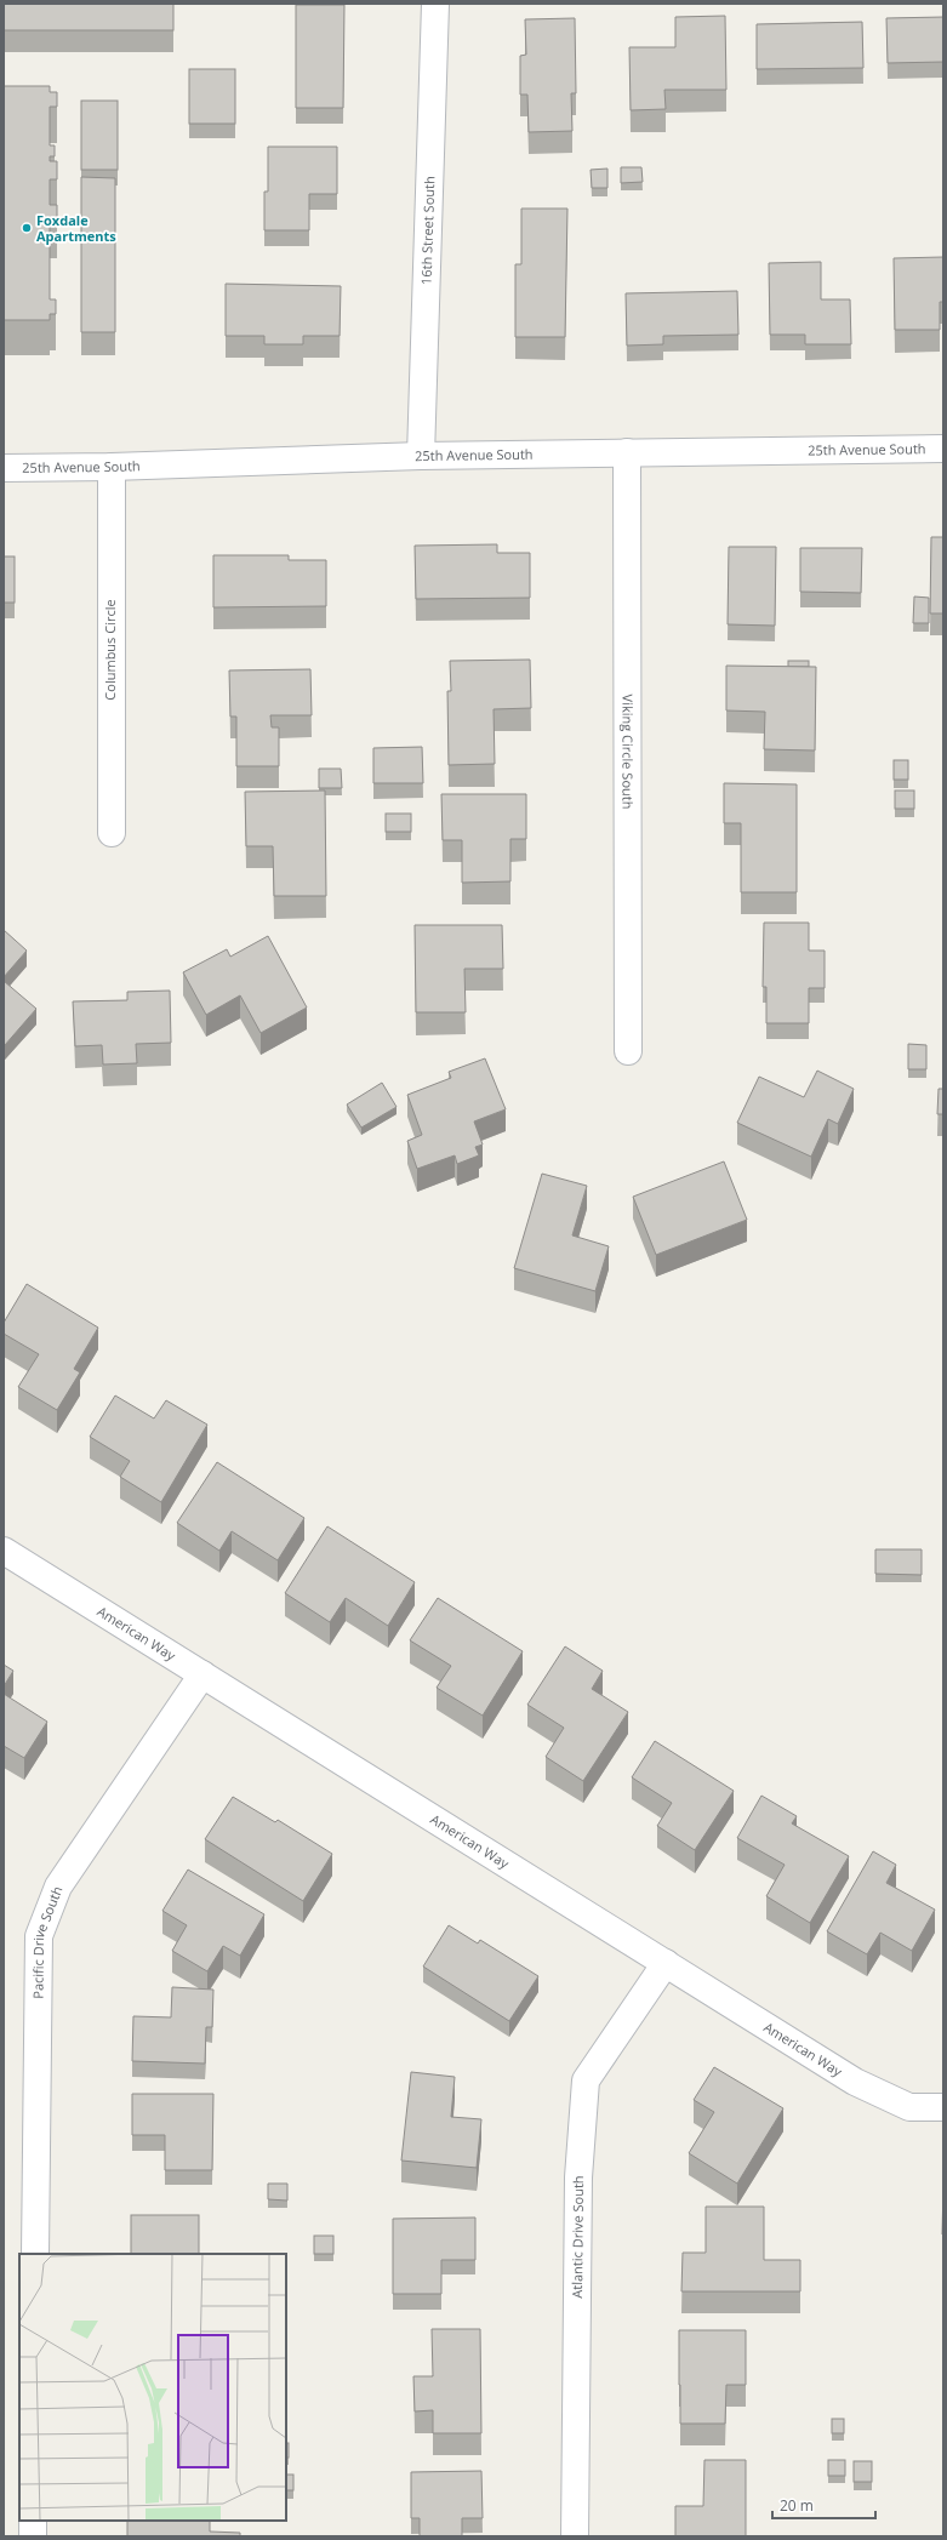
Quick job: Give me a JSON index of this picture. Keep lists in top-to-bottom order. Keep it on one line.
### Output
{"streets":{"street":["16th Street South","25th Avenue South","Columbus Circle","Viking Circle South","American Way","Pacific Drive South","Atlantic Drive South"]},"crossings":[["16th Street South","25th Avenue South"],["25th Avenue South","Columbus Circle"],["25th Avenue South","Viking Circle South"],["American Way","Pacific Drive South"],["American Way","Atlantic Drive South"]],"places":["Foxdale Apartments"],"scale_bar":"20 m"}
